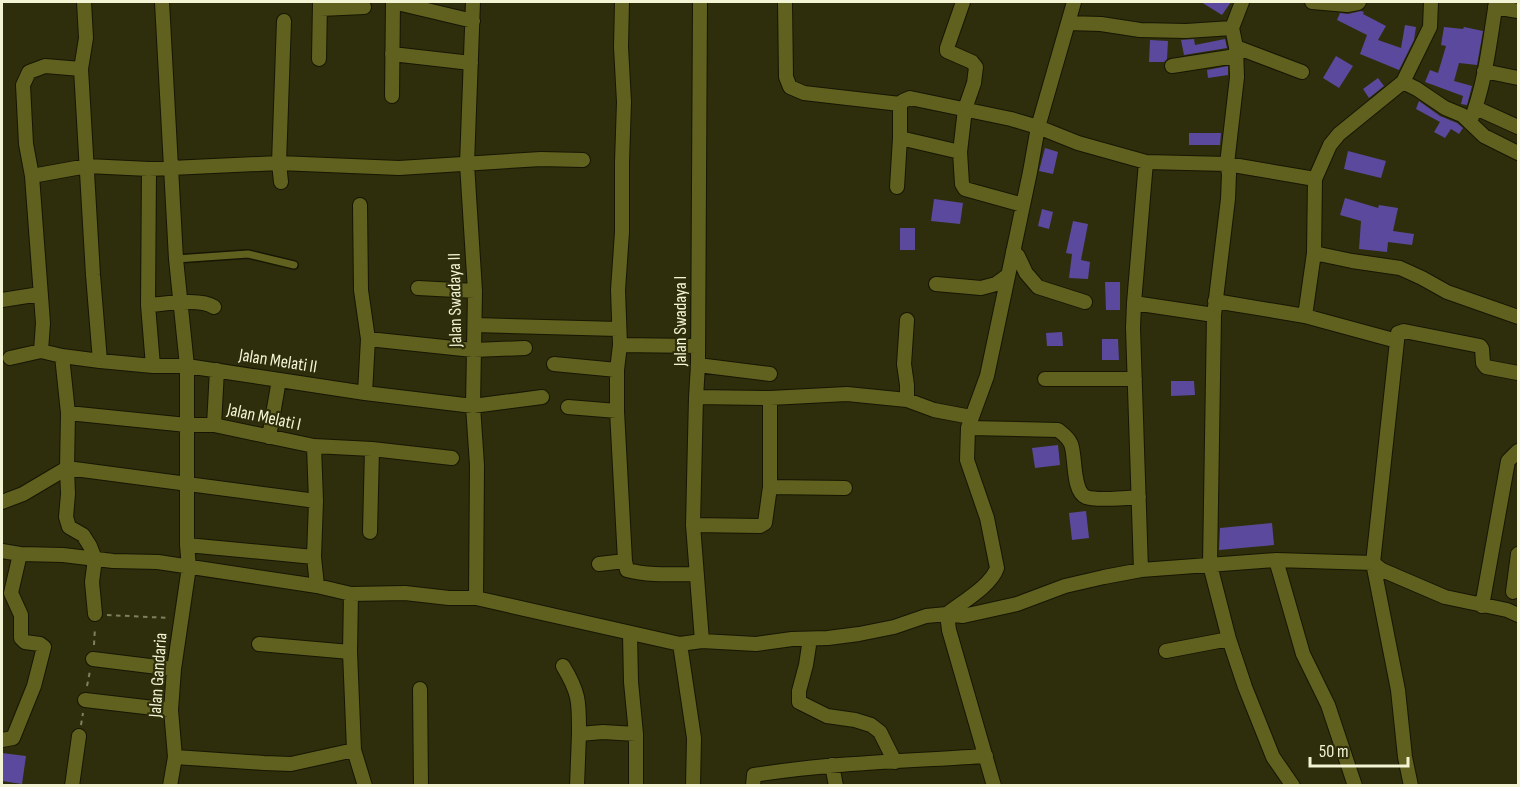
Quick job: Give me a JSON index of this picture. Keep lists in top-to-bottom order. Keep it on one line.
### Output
{"streets":{"street":["Jalan Swadaya II","Jalan Swadaya I","Jalan Melati II","Jalan Melati I","Jalan Gandaria"]},"crossings":[["Jalan Swadaya II","Jalan Melati II"],["Jalan Melati II","Jalan Gandaria"],["Jalan Melati I","Jalan Gandaria"]],"scale_bar":"50 m"}
